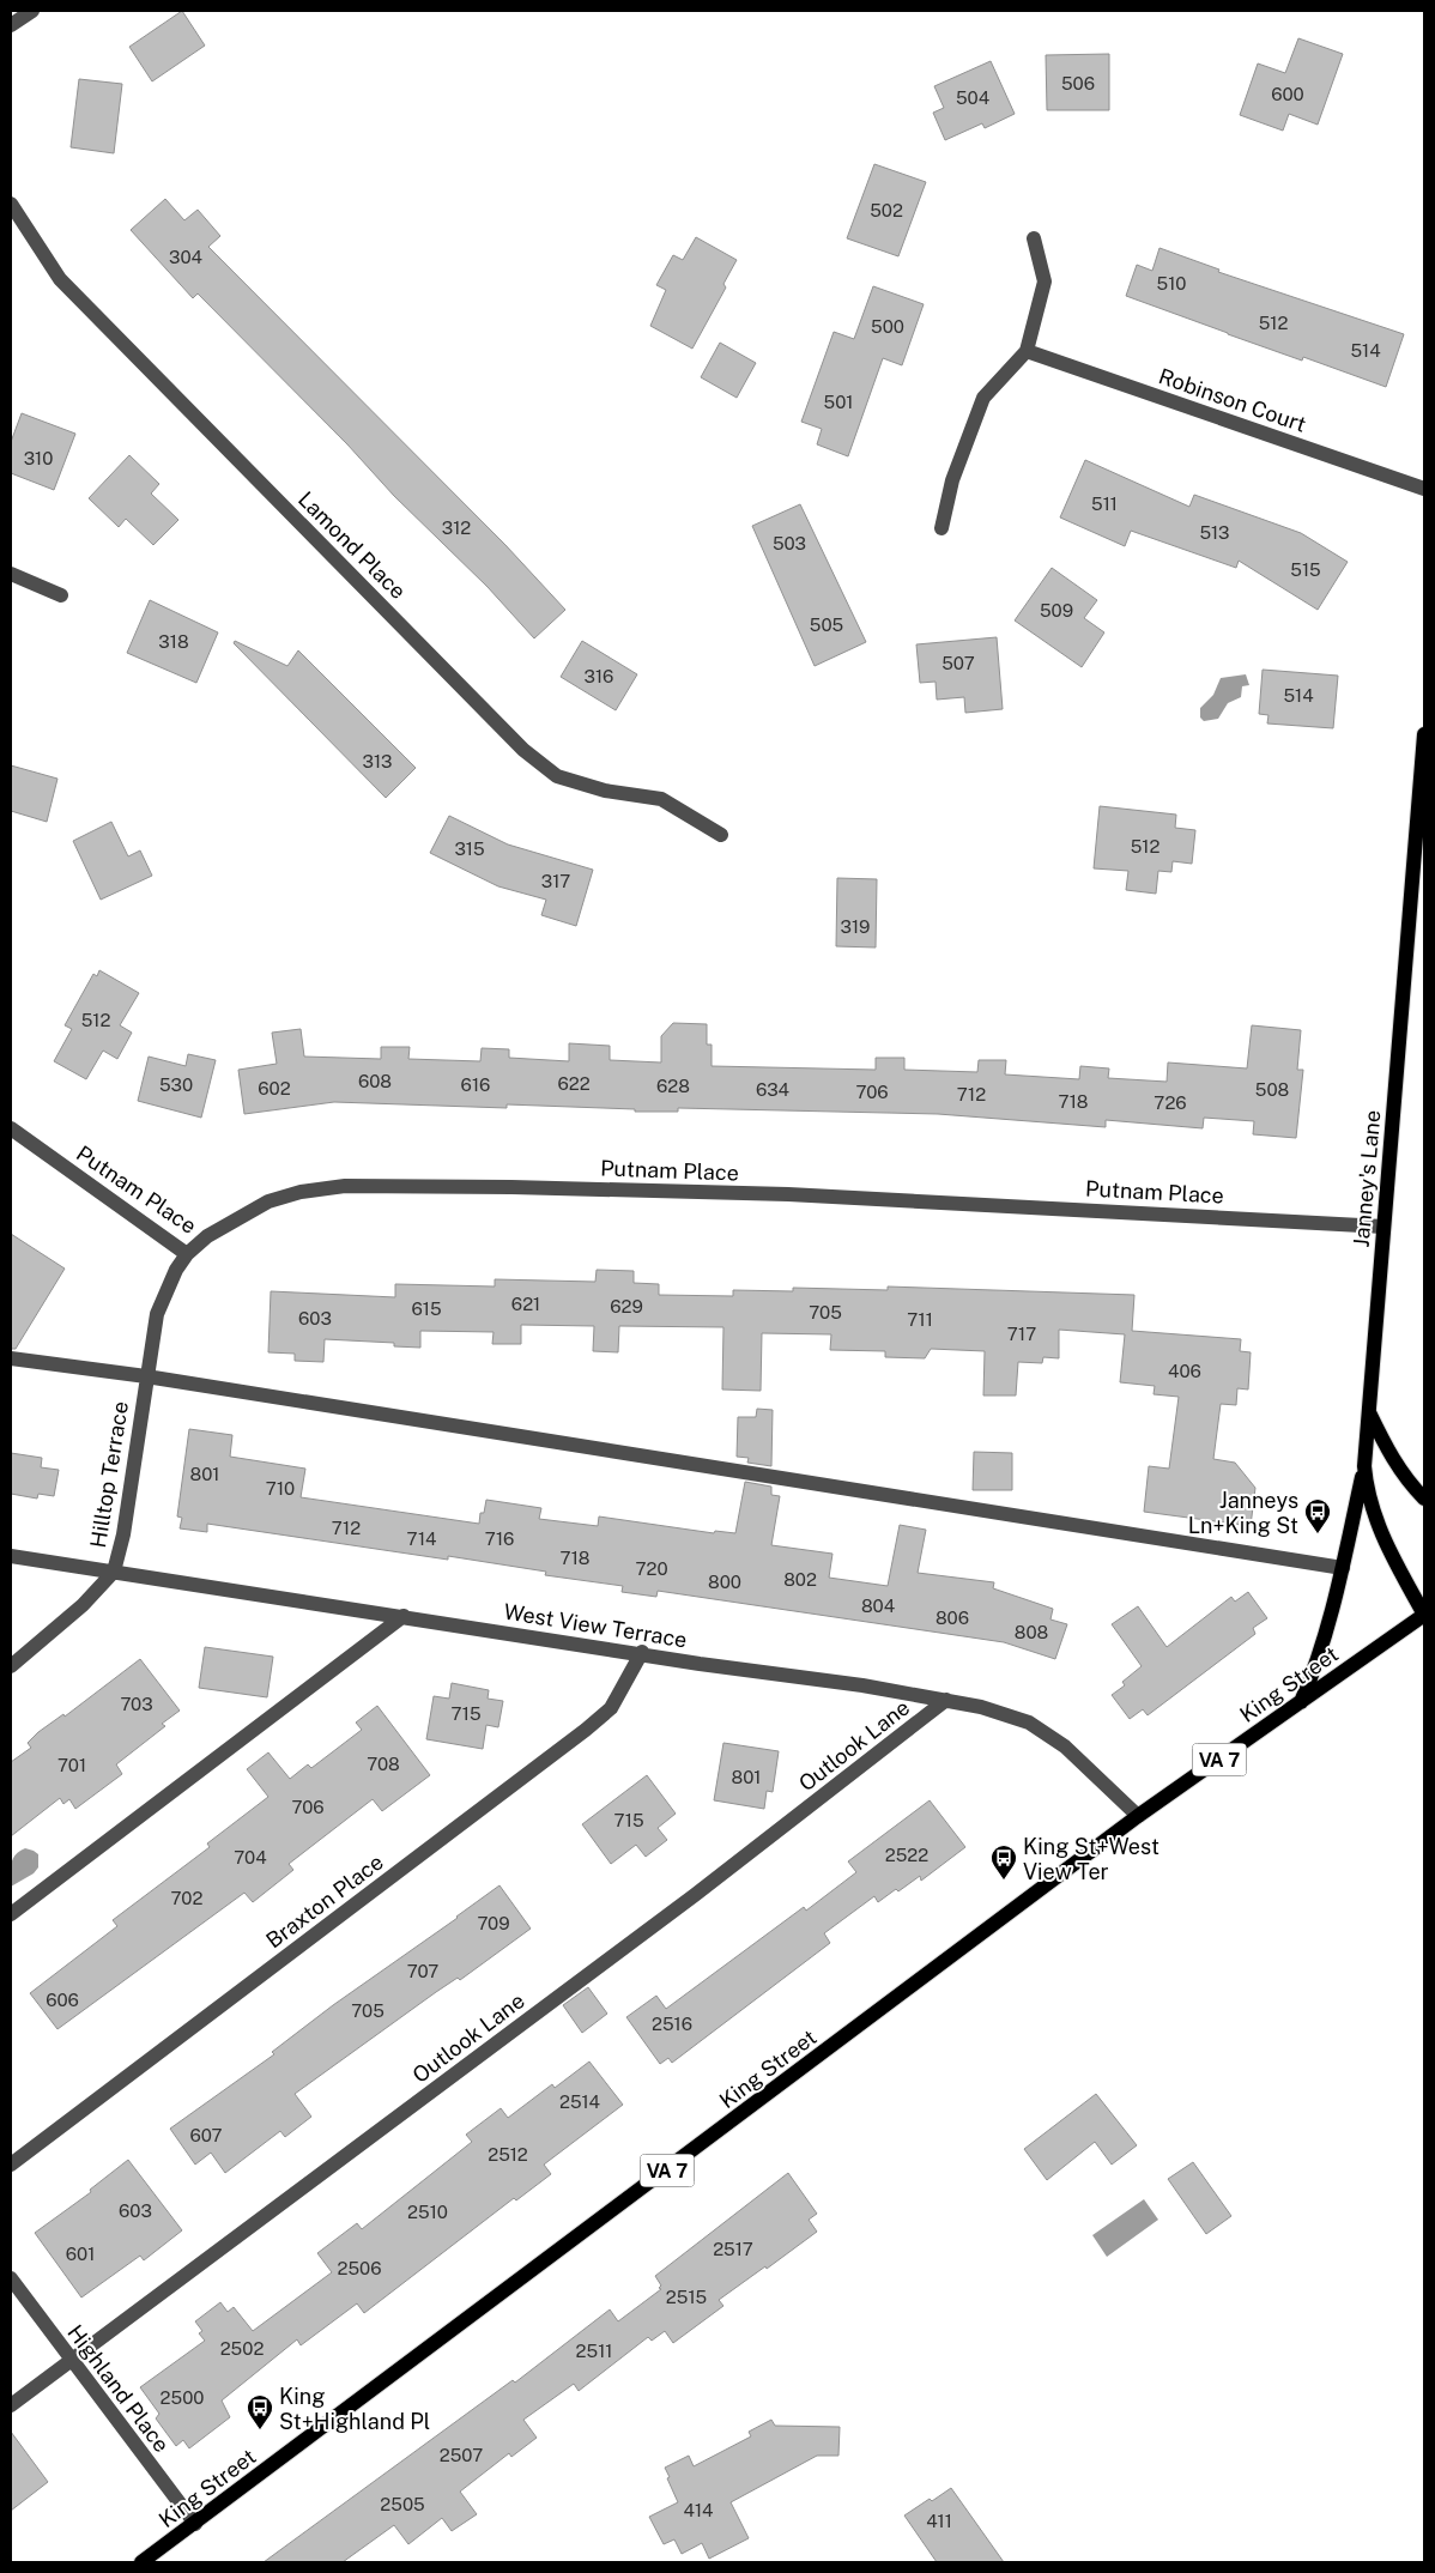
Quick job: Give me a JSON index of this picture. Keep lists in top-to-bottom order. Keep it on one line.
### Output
{"streets":{"main road":["Janney's Lane","King Street","VA 7"],"street":["Robinson Court","Lamond Place","Putnam Place","Hilltop Terrace","West View Terrace","Outlook Lane","Braxton Place","Highland Place"]},"crossings":[["Putnam Place","Janney's Lane"],["Putnam Place","Hilltop Terrace"],["Janney's Lane","King Street"],["Hilltop Terrace","West View Terrace"],["West View Terrace","King Street"],["West View Terrace","Outlook Lane"],["West View Terrace","Braxton Place"],["King Street","Highland Place"],["Outlook Lane","Highland Place"]],"places":{"bus stop":["Janneys Ln+King St","King St+West View Ter","King St+Highland Pl"]},"house_numbers":["506","600","504","502","304","510","512","500","514","501","310","511","312","513","503","515","509","505","318","507","316","514","313","512","315","317","319","512","608","622","530","616","628","602","634","508","706","712","718","726","621","629","615","705","603","711","717","406","801","710","712","714","716","718","720","802","800","804","806","808","703","715","708","701","801","706","715","2522","704","702","709","707","606","705","2516","2514","607","2512","603","2510","2517","601","2506","2515","2502","2511","2500","2507","2505","414","411"]}
